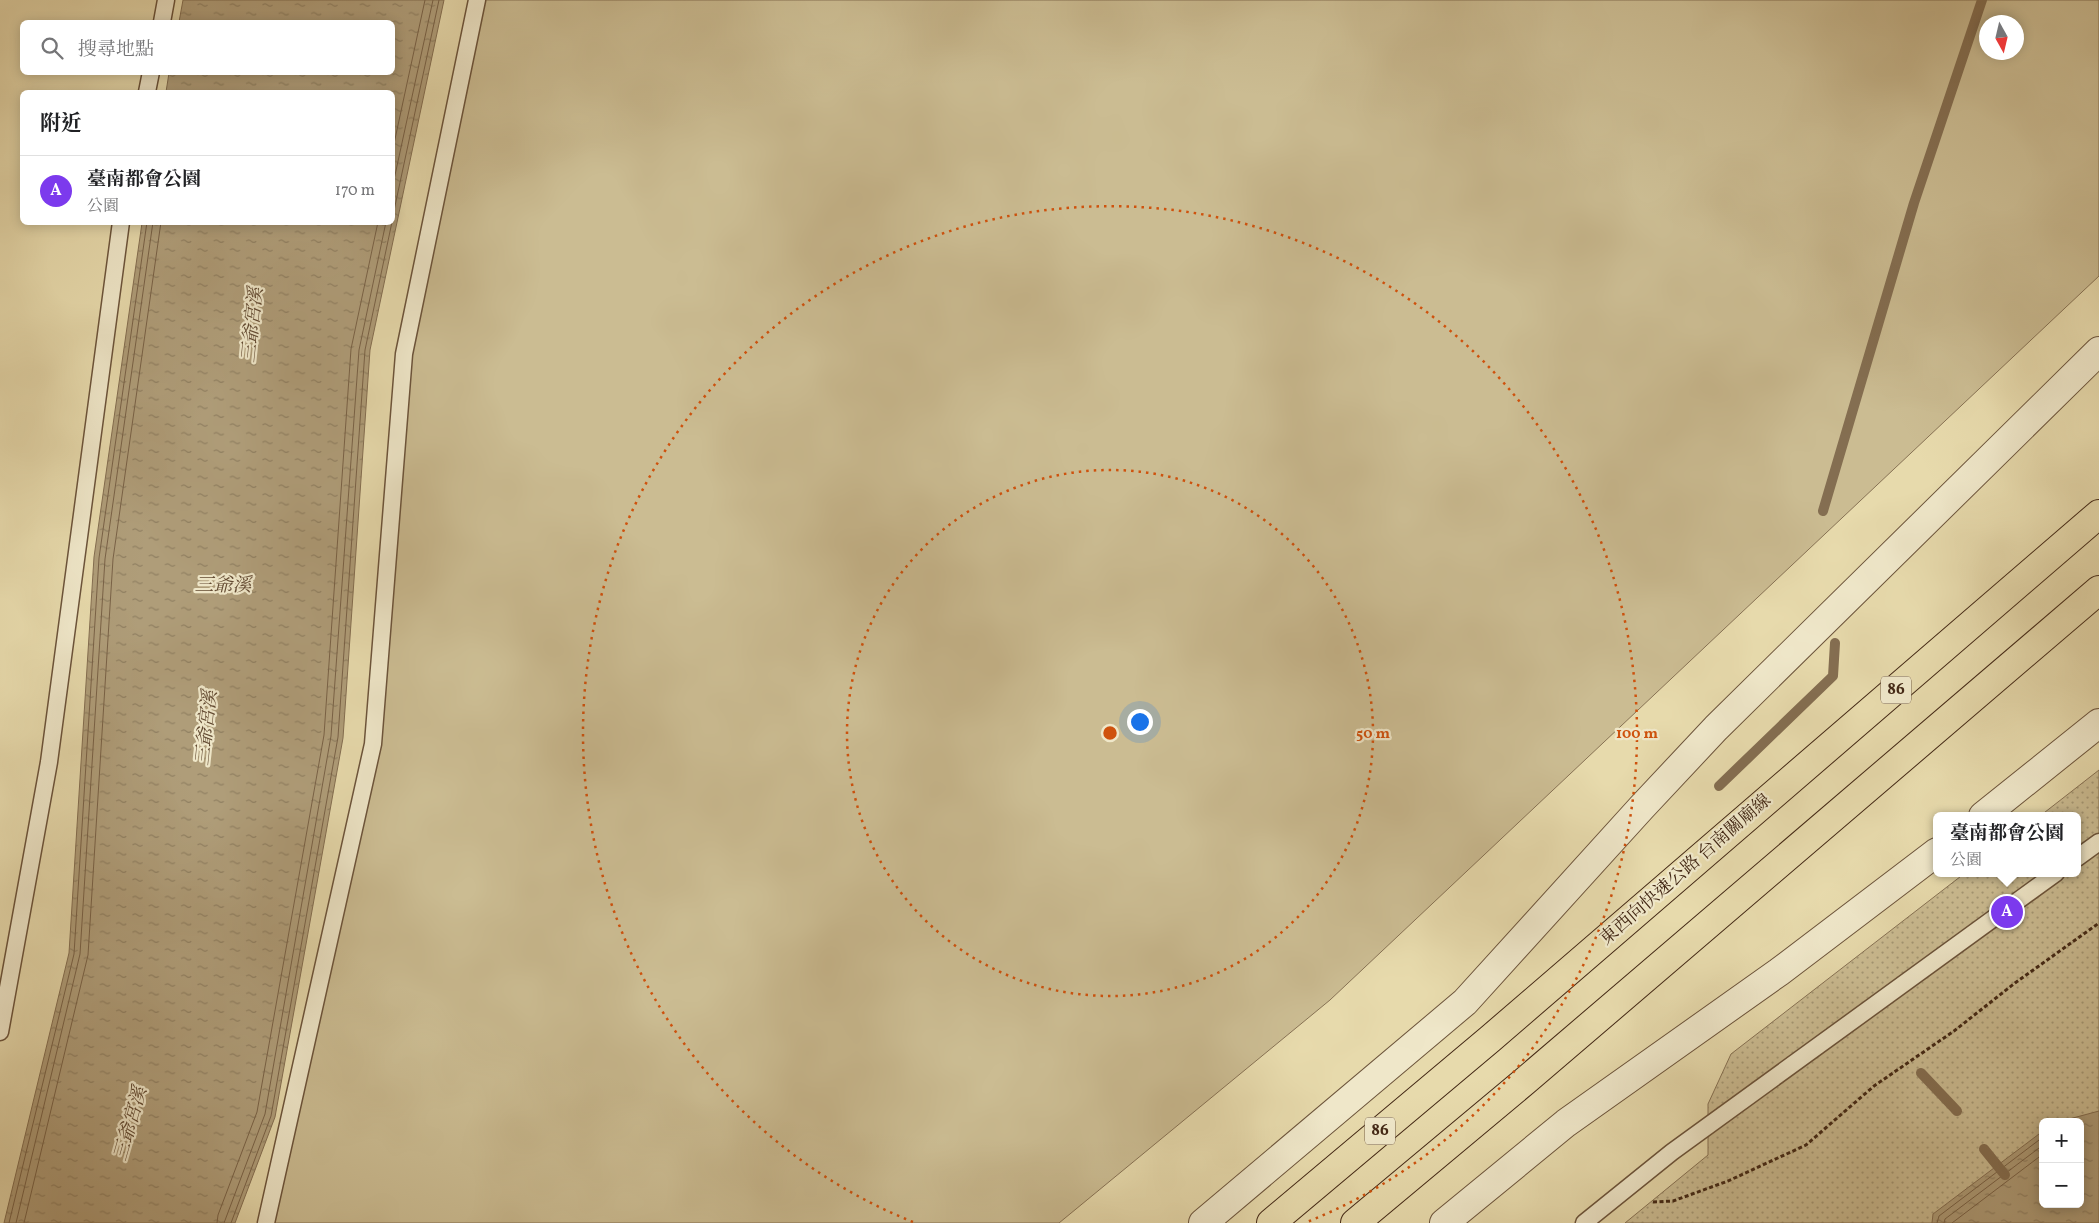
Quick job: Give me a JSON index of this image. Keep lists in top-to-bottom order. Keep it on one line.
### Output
{"streets":{"highway":["86","東西向快速公路 台南關廟線"]},"water":["三爺宮溪","三爺溪"],"north":"bottom","page":{"search":"搜尋地點","heading":"附近","list":[{"mark":"A","name":"臺南都會公園","note":"公園","value":"170 m"}],"popup":["臺南都會公園","公園"],"pins":"A","map_buttons":["+","−"]},"rings":["50 m","100 m"]}
